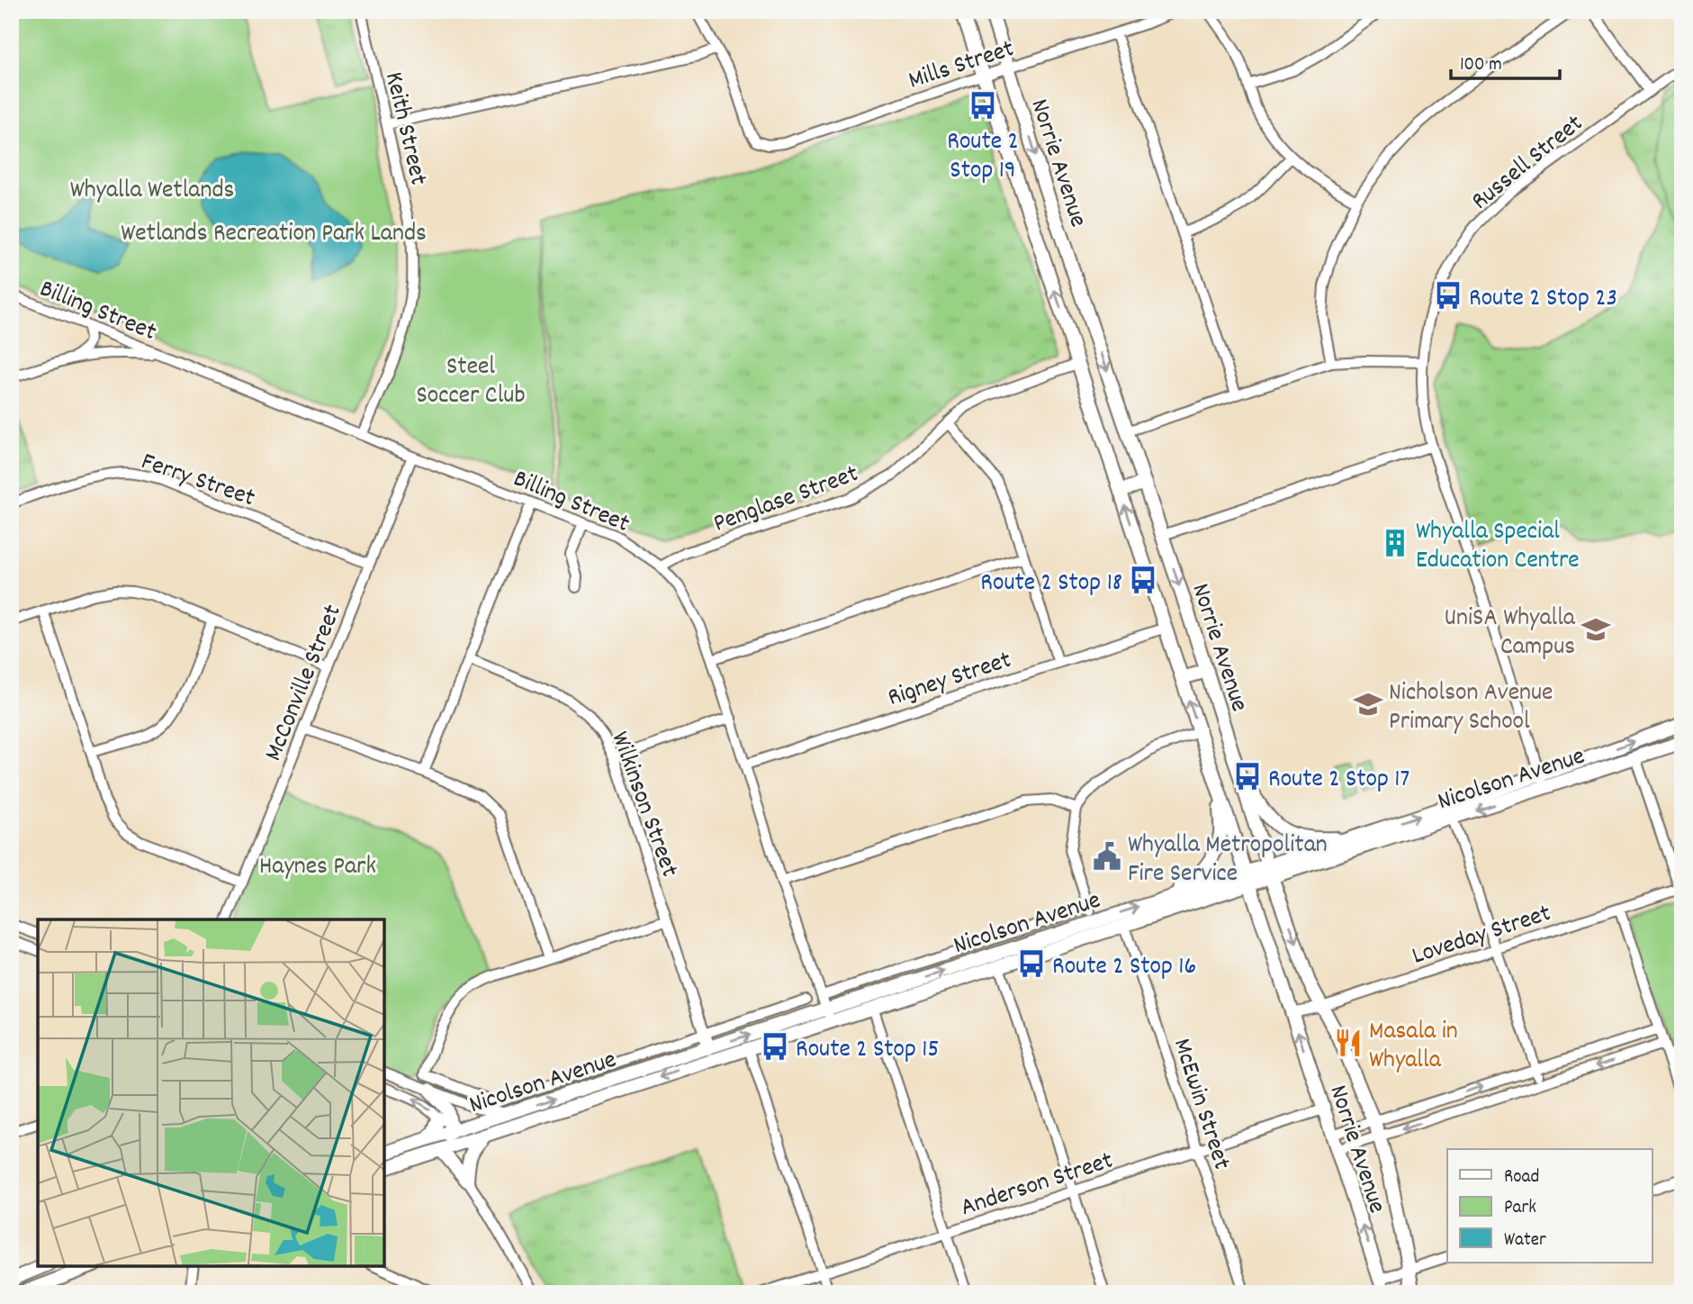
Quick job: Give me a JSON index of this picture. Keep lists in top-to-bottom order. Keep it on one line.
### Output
{"streets":{"main road":["Norrie Avenue","Nicolson Avenue"],"street":["Mills Street","Keith Street","Russell Street","Billing Street","Ferry Street","Penglase Street","Rigney Street","McConville Street","Wilkinson Street","Loveday Street","McEwin Street","Anderson Street"]},"crossings":[["Mills Street","Norrie Avenue"],["Keith Street","Billing Street"],["Russell Street","Nicolson Avenue"],["Norrie Avenue","Penglase Street"],["Norrie Avenue","Rigney Street"],["Norrie Avenue","Nicolson Avenue"],["Norrie Avenue","Loveday Street"],["Norrie Avenue","Anderson Street"],["Billing Street","Penglase Street"],["Billing Street","Rigney Street"],["Billing Street","McConville Street"],["Billing Street","Nicolson Avenue"],["Ferry Street","McConville Street"],["Nicolson Avenue","Wilkinson Street"],["Nicolson Avenue","McEwin Street"],["McEwin Street","Anderson Street"]],"parks":["Whyalla Wetlands","Wetlands Recreation Park Lands","Steel Soccer Club","Haynes Park"],"places":{"bus stop":["Route 2 Stop 19","Route 2 Stop 23","Route 2 Stop 18","Route 2 Stop 17","Route 2 Stop 16","Route 2 Stop 15"],"building":["Whyalla Special Education Centre"],"school or university":["UniSA Whyalla Campus","Nicholson Avenue Primary School"],"public building":["Whyalla Metropolitan Fire Service"],"restaurant":["Masala in Whyalla"]},"legend":["Road","Park","Water"],"scale_bar":"100 m"}
